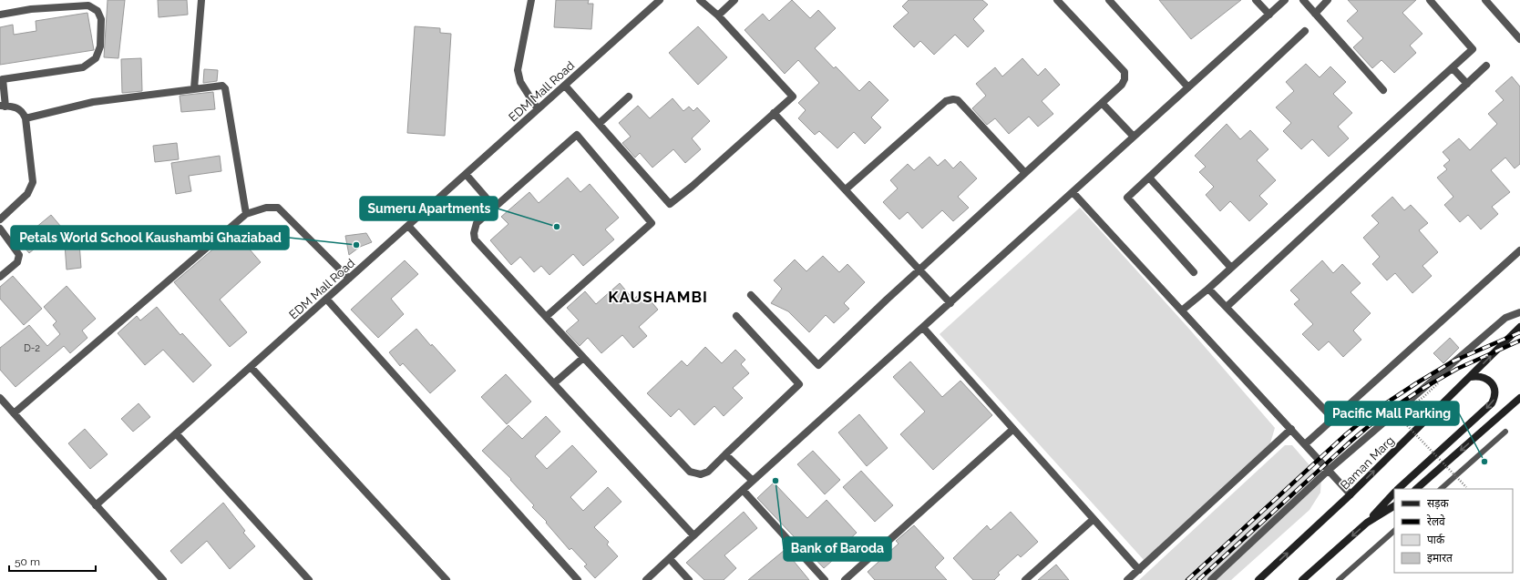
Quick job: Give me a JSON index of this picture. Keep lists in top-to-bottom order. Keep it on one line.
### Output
{"streets":{"main road":["Baman Marg"],"street":["EDM Mall Road"]},"districts":["KAUSHAMBI"],"places":["Sumeru Apartments","Petals World School Kaushambi Ghaziabad","Pacific Mall Parking","Bank of Baroda"],"house_numbers":["D-2"],"legend":["सड़क","रेलवे","पार्क","इमारत"],"scale_bar":"50 m"}
